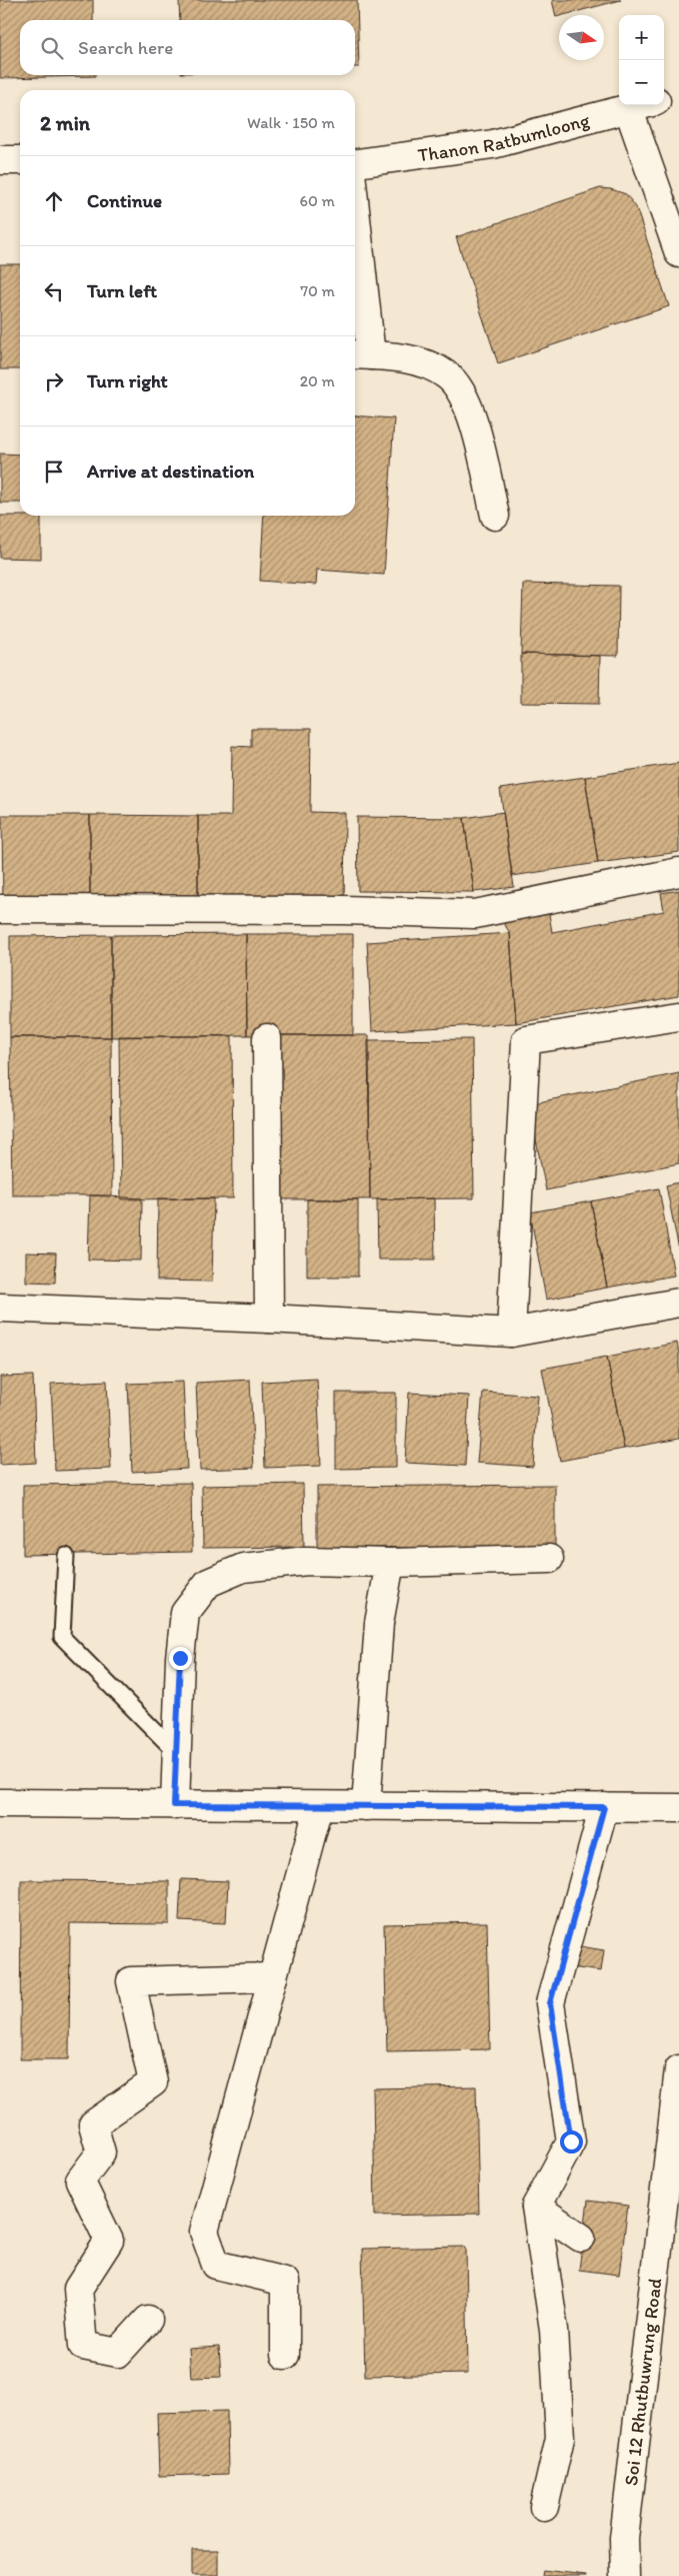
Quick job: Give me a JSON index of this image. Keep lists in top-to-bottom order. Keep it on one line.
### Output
{"streets":{"street":["Thanon Ratbumloong","Soi 12 Rhutbuwrung Road"]},"north":"right","page":{"map_buttons":["+","−"],"search":"Search here","heading":["2 min","Walk · 150 m"],"list":[["Continue","60 m"],["Turn left","70 m"],["Turn right","20 m"],"Arrive at destination"]}}
